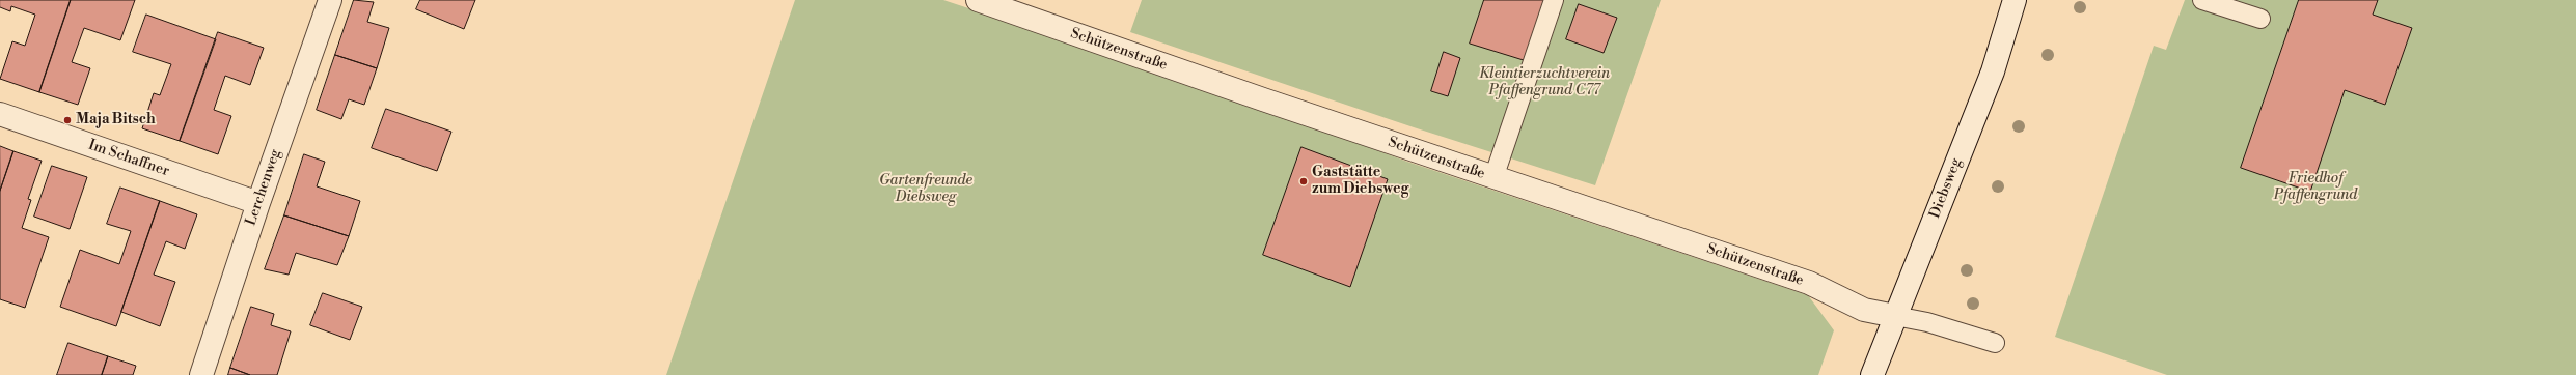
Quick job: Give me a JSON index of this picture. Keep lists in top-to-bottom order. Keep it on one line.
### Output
{"streets":{"street":["Schützenstraße","Im Schaffner","Lerchenweg","Diebsweg"]},"crossings":[["Schützenstraße","Diebsweg"],["Im Schaffner","Lerchenweg"]],"parks":["Kleintierzuchtverein Pfaffengrund C77","Friedhof Pfaffengrund","Gartenfreunde Diebsweg"],"places":["Maja Bitsch","Gaststätte zum Diebsweg"]}
